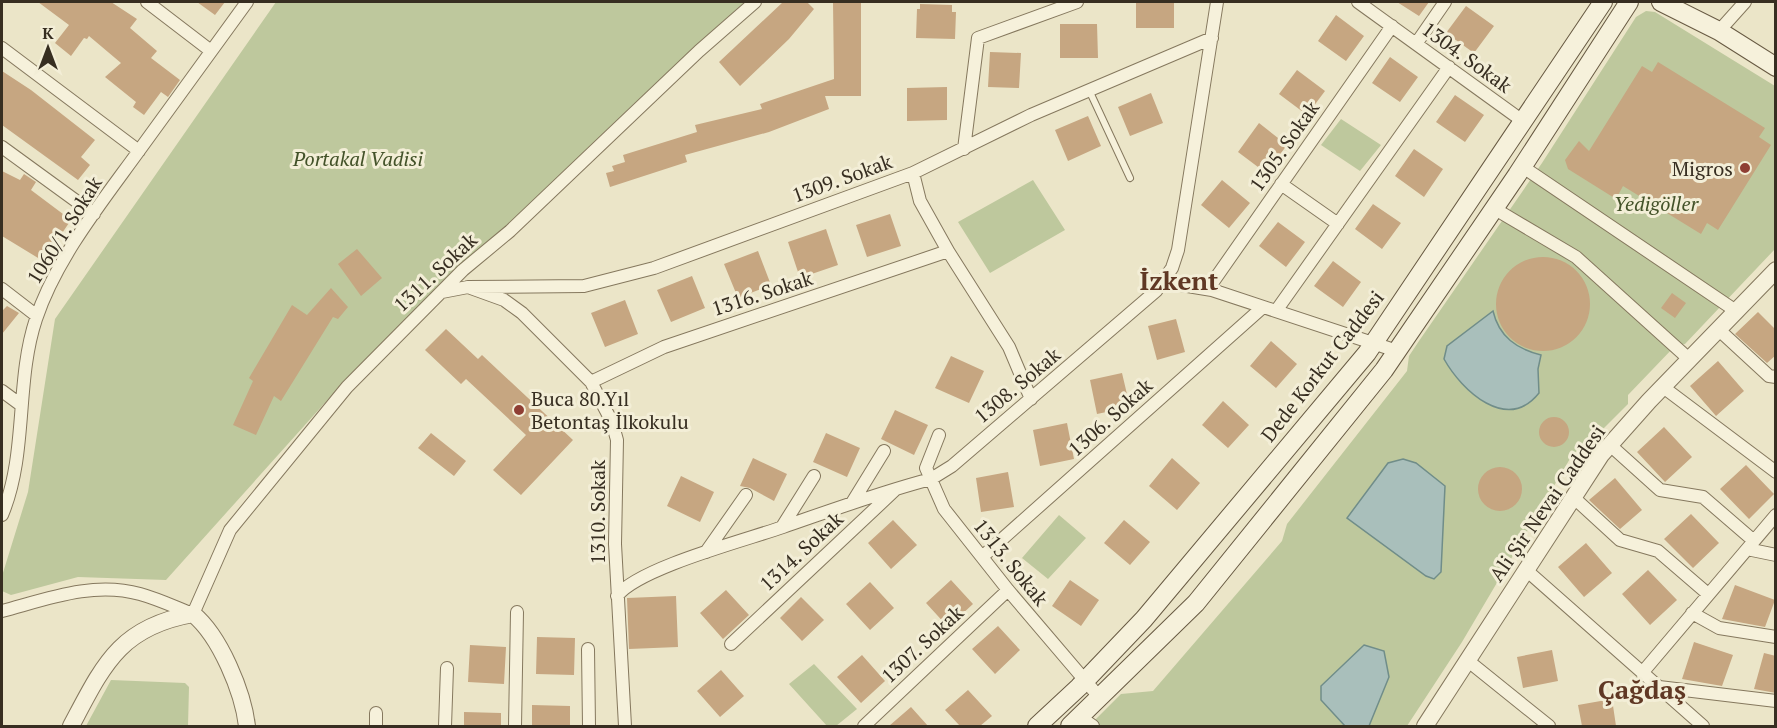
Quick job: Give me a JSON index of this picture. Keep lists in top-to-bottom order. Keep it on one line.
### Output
{"streets":{"main road":["Dede Korkut Caddesi"],"street":["1304. Sokak","1305. Sokak","1309. Sokak","1060/1. Sokak","1311. Sokak","1316. Sokak","1308. Sokak","1306. Sokak","Ali Şir Nevai Caddesi","1310. Sokak","1314. Sokak","1313. Sokak","1307. Sokak"]},"crossings":[["1304. Sokak","1305. Sokak"],["1304. Sokak","Dede Korkut Caddesi"],["1309. Sokak","1308. Sokak"],["1309. Sokak","1310. Sokak"],["1316. Sokak","1310. Sokak"],["Dede Korkut Caddesi","1313. Sokak"],["1308. Sokak","1310. Sokak"],["1308. Sokak","1314. Sokak"],["1308. Sokak","1313. Sokak"],["1306. Sokak","1313. Sokak"],["1313. Sokak","1307. Sokak"]],"districts":["İzkent","Çağdaş"],"parks":["Portakal Vadisi","Yedigöller"],"places":["Migros","Buca 80.Yıl Betontaş İlkokulu"],"north":"top"}
